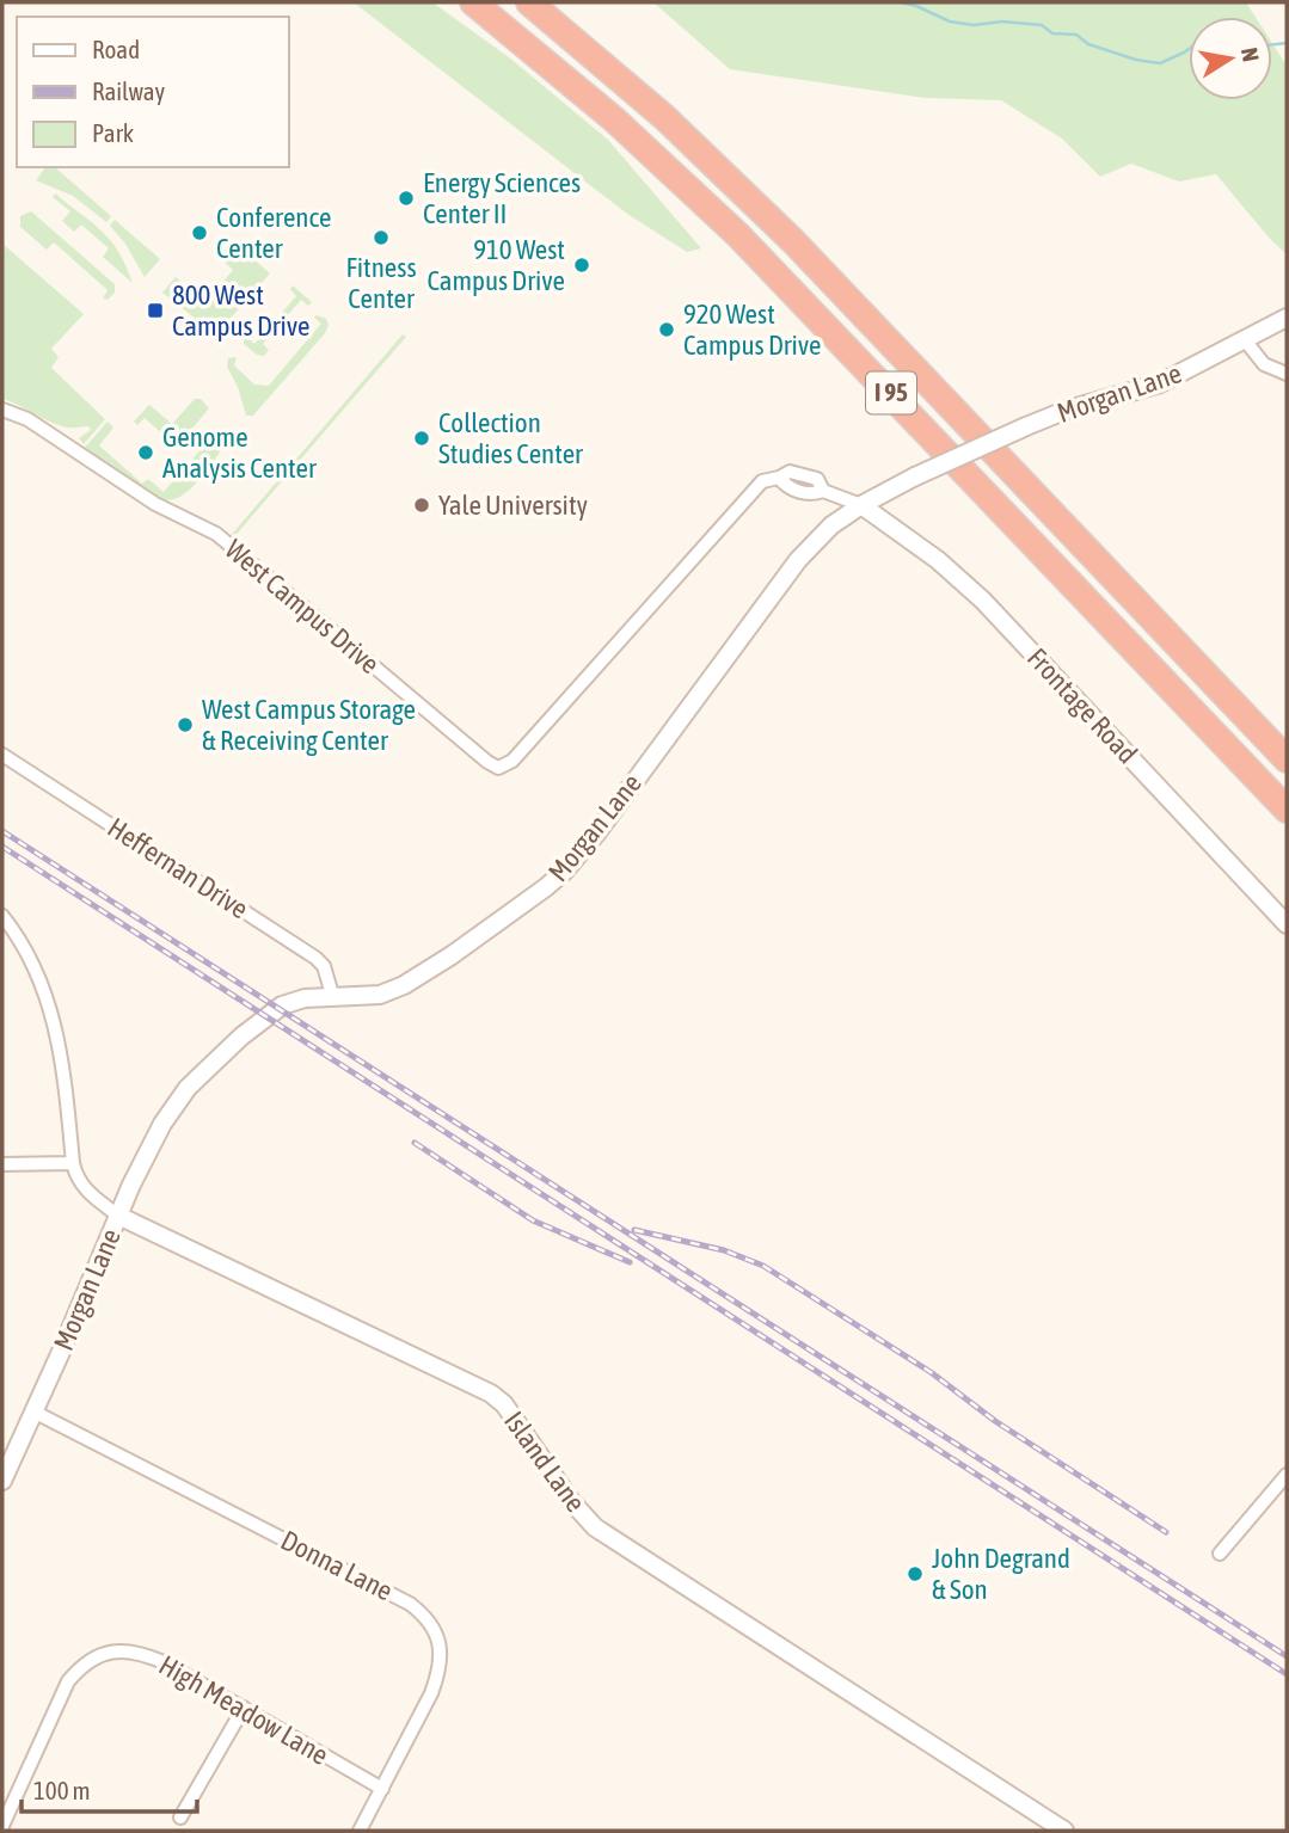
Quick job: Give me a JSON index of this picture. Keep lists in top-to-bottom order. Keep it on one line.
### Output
{"streets":{"highway":["I 95"],"street":["Morgan Lane","West Campus Drive","Frontage Road","Heffernan Drive","Island Lane","Donna Lane","High Meadow Lane"]},"crossings":[["Morgan Lane","West Campus Drive"],["Morgan Lane","Frontage Road"],["Morgan Lane","Heffernan Drive"],["Morgan Lane","Island Lane"],["Morgan Lane","Donna Lane"],["West Campus Drive","Frontage Road"],["Donna Lane","High Meadow Lane"]],"places":{"other":["Energy Sciences Center II","Conference Center","Fitness Center","910 West Campus Drive","920 West Campus Drive","Collection Studies Center","Genome Analysis Center","Yale University","West Campus Storage & Receiving Center","John Degrand & Son"],"transit":["800 West Campus Drive"]},"legend":["Road","Railway","Park"],"scale_bar":"100 m","north":"right"}
